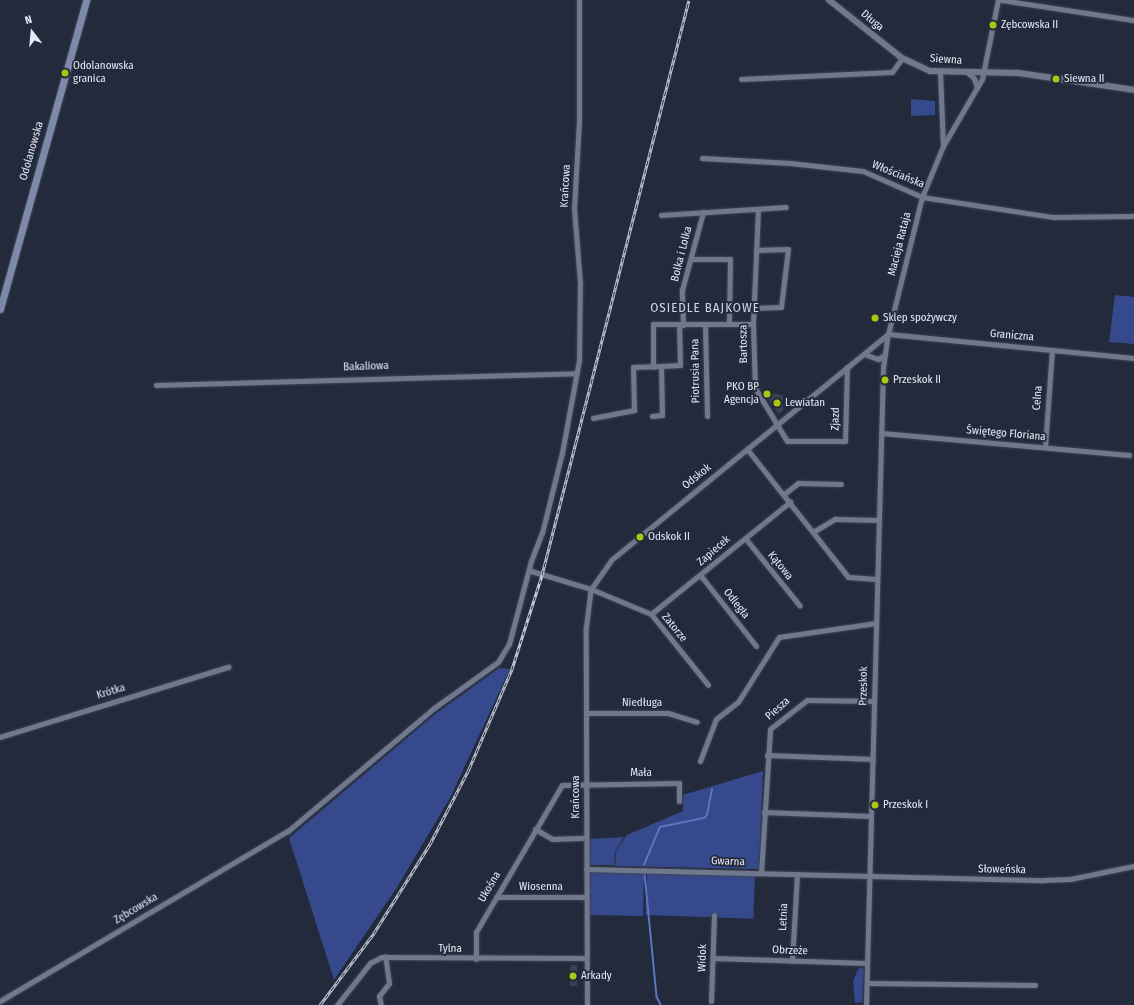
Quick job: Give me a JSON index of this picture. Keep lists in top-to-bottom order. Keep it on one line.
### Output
{"streets":{"main road":["Odolanowska"],"street":["Długa","Siewna","Włościańska","Krańcowa","Macieja Rataja","Bolka i Lolka","Graniczna","Bartosza","Bakaliowa","Piotrusia Pana","Celna","Zjazd","Świętego Floriana","Odskok","Zapiecek","Kątowa","Odległa","Zatorze","Przeskok","Krótka","Niedługa","Piesza","Mała","Gwarna","Słoweńska","Ukośna","Wiosenna","Zębcowska","Letnia","Tylna","Obrzeże","Widok"]},"crossings":[["Długa","Siewna"],["Siewna","Macieja Rataja"],["Włościańska","Macieja Rataja"],["Krańcowa","Bakaliowa"],["Krańcowa","Odskok"],["Krańcowa","Zatorze"],["Krańcowa","Niedługa"],["Krańcowa","Mała"],["Krańcowa","Gwarna"],["Krańcowa","Ukośna"],["Krańcowa","Wiosenna"],["Krańcowa","Zębcowska"],["Krańcowa","Tylna"],["Macieja Rataja","Graniczna"],["Macieja Rataja","Przeskok"],["Bolka i Lolka","Bartosza"],["Graniczna","Celna"],["Bartosza","Zjazd"],["Bartosza","Odskok"],["Celna","Świętego Floriana"],["Zjazd","Odskok"],["Świętego Floriana","Przeskok"],["Odskok","Zatorze"],["Zapiecek","Kątowa"],["Zapiecek","Odległa"],["Zapiecek","Zatorze"],["Przeskok","Piesza"],["Przeskok","Gwarna"],["Przeskok","Słoweńska"],["Przeskok","Obrzeże"],["Piesza","Gwarna"],["Mała","Ukośna"],["Gwarna","Słoweńska"],["Gwarna","Letnia"],["Ukośna","Wiosenna"],["Ukośna","Tylna"],["Letnia","Obrzeże"],["Obrzeże","Widok"]],"districts":["OSIEDLE BAJKOWE"],"places":["Zębcowska II","Odolanowska granica","Siewna II","Sklep spożywczy","Przeskok II","PKO BP Agencja","Lewiatan","Odskok II","Przeskok I","Arkady"],"north":"top"}
